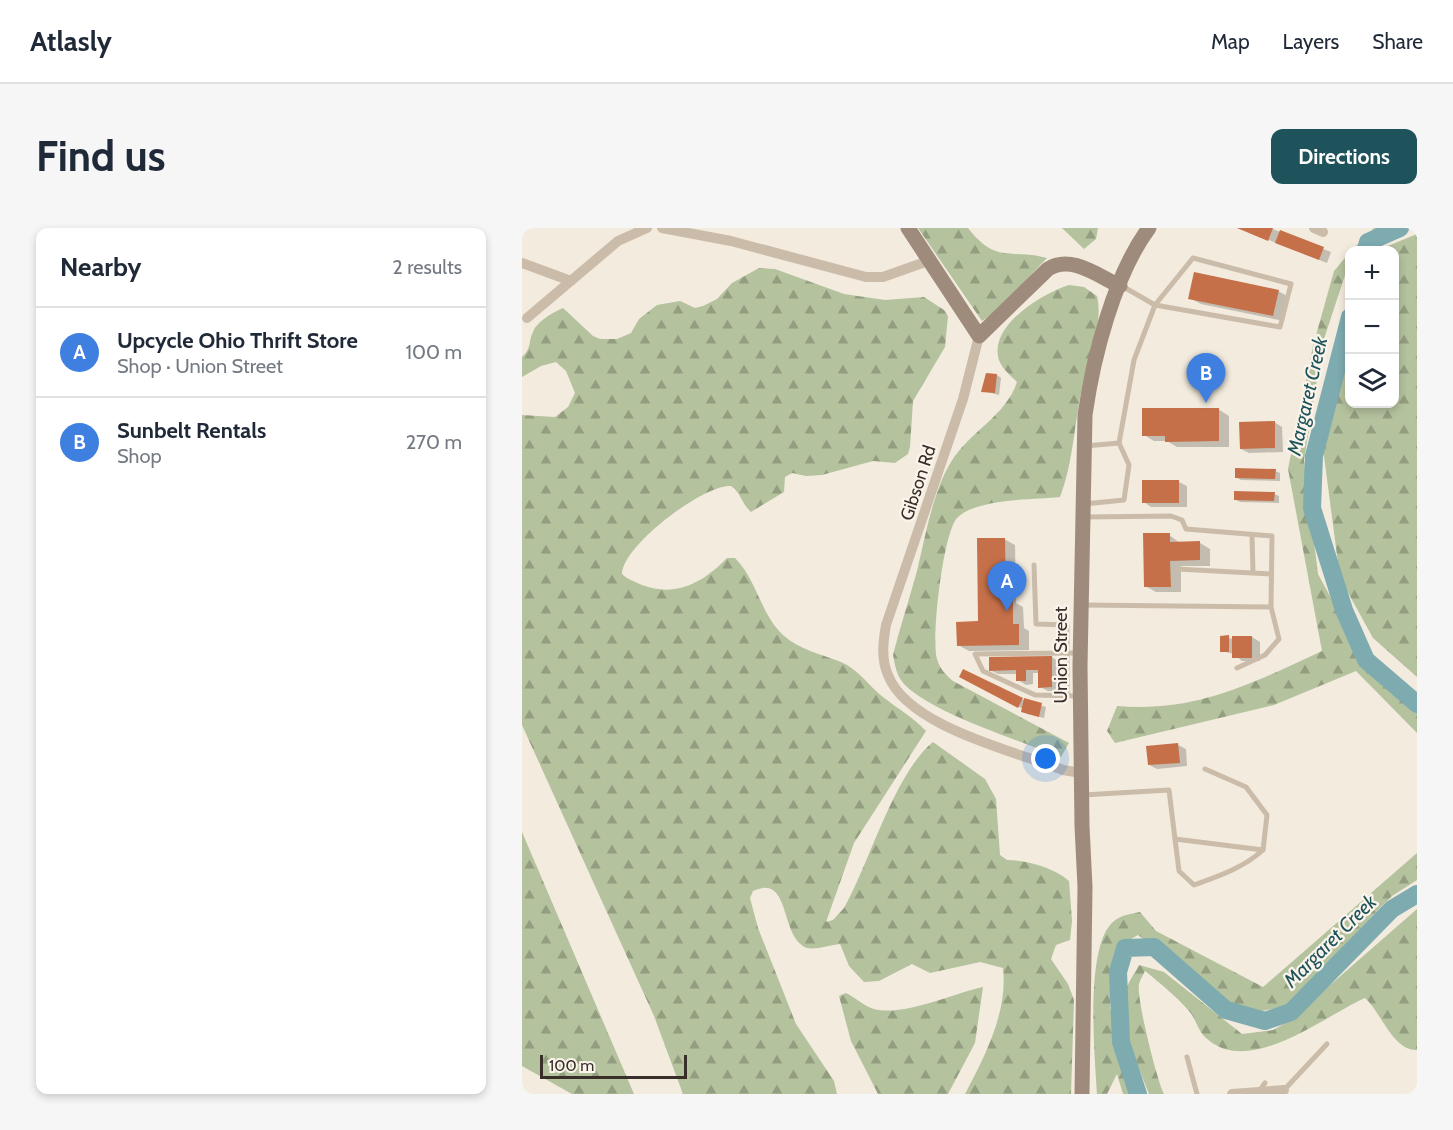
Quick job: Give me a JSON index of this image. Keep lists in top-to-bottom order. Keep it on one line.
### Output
{"streets":{"main road":["Union Street"],"street":["Gibson Rd"]},"crossings":[["Gibson Rd","Union Street"]],"water":["Margaret Creek"],"scale_bar":"100 m","page":{"header":"Atlasly","nav":["Map","Layers","Share"],"buttons":"Directions","title":"Find us","heading":["Nearby","2 results"],"map_buttons":["+","−"],"list":[{"mark":"A","name":"Upcycle Ohio Thrift Store","note":"Shop · Union Street","value":"100 m"},{"mark":"B","name":"Sunbelt Rentals","note":"Shop","value":"270 m"}],"pins":["B","A"],"scale":"100 m"}}
